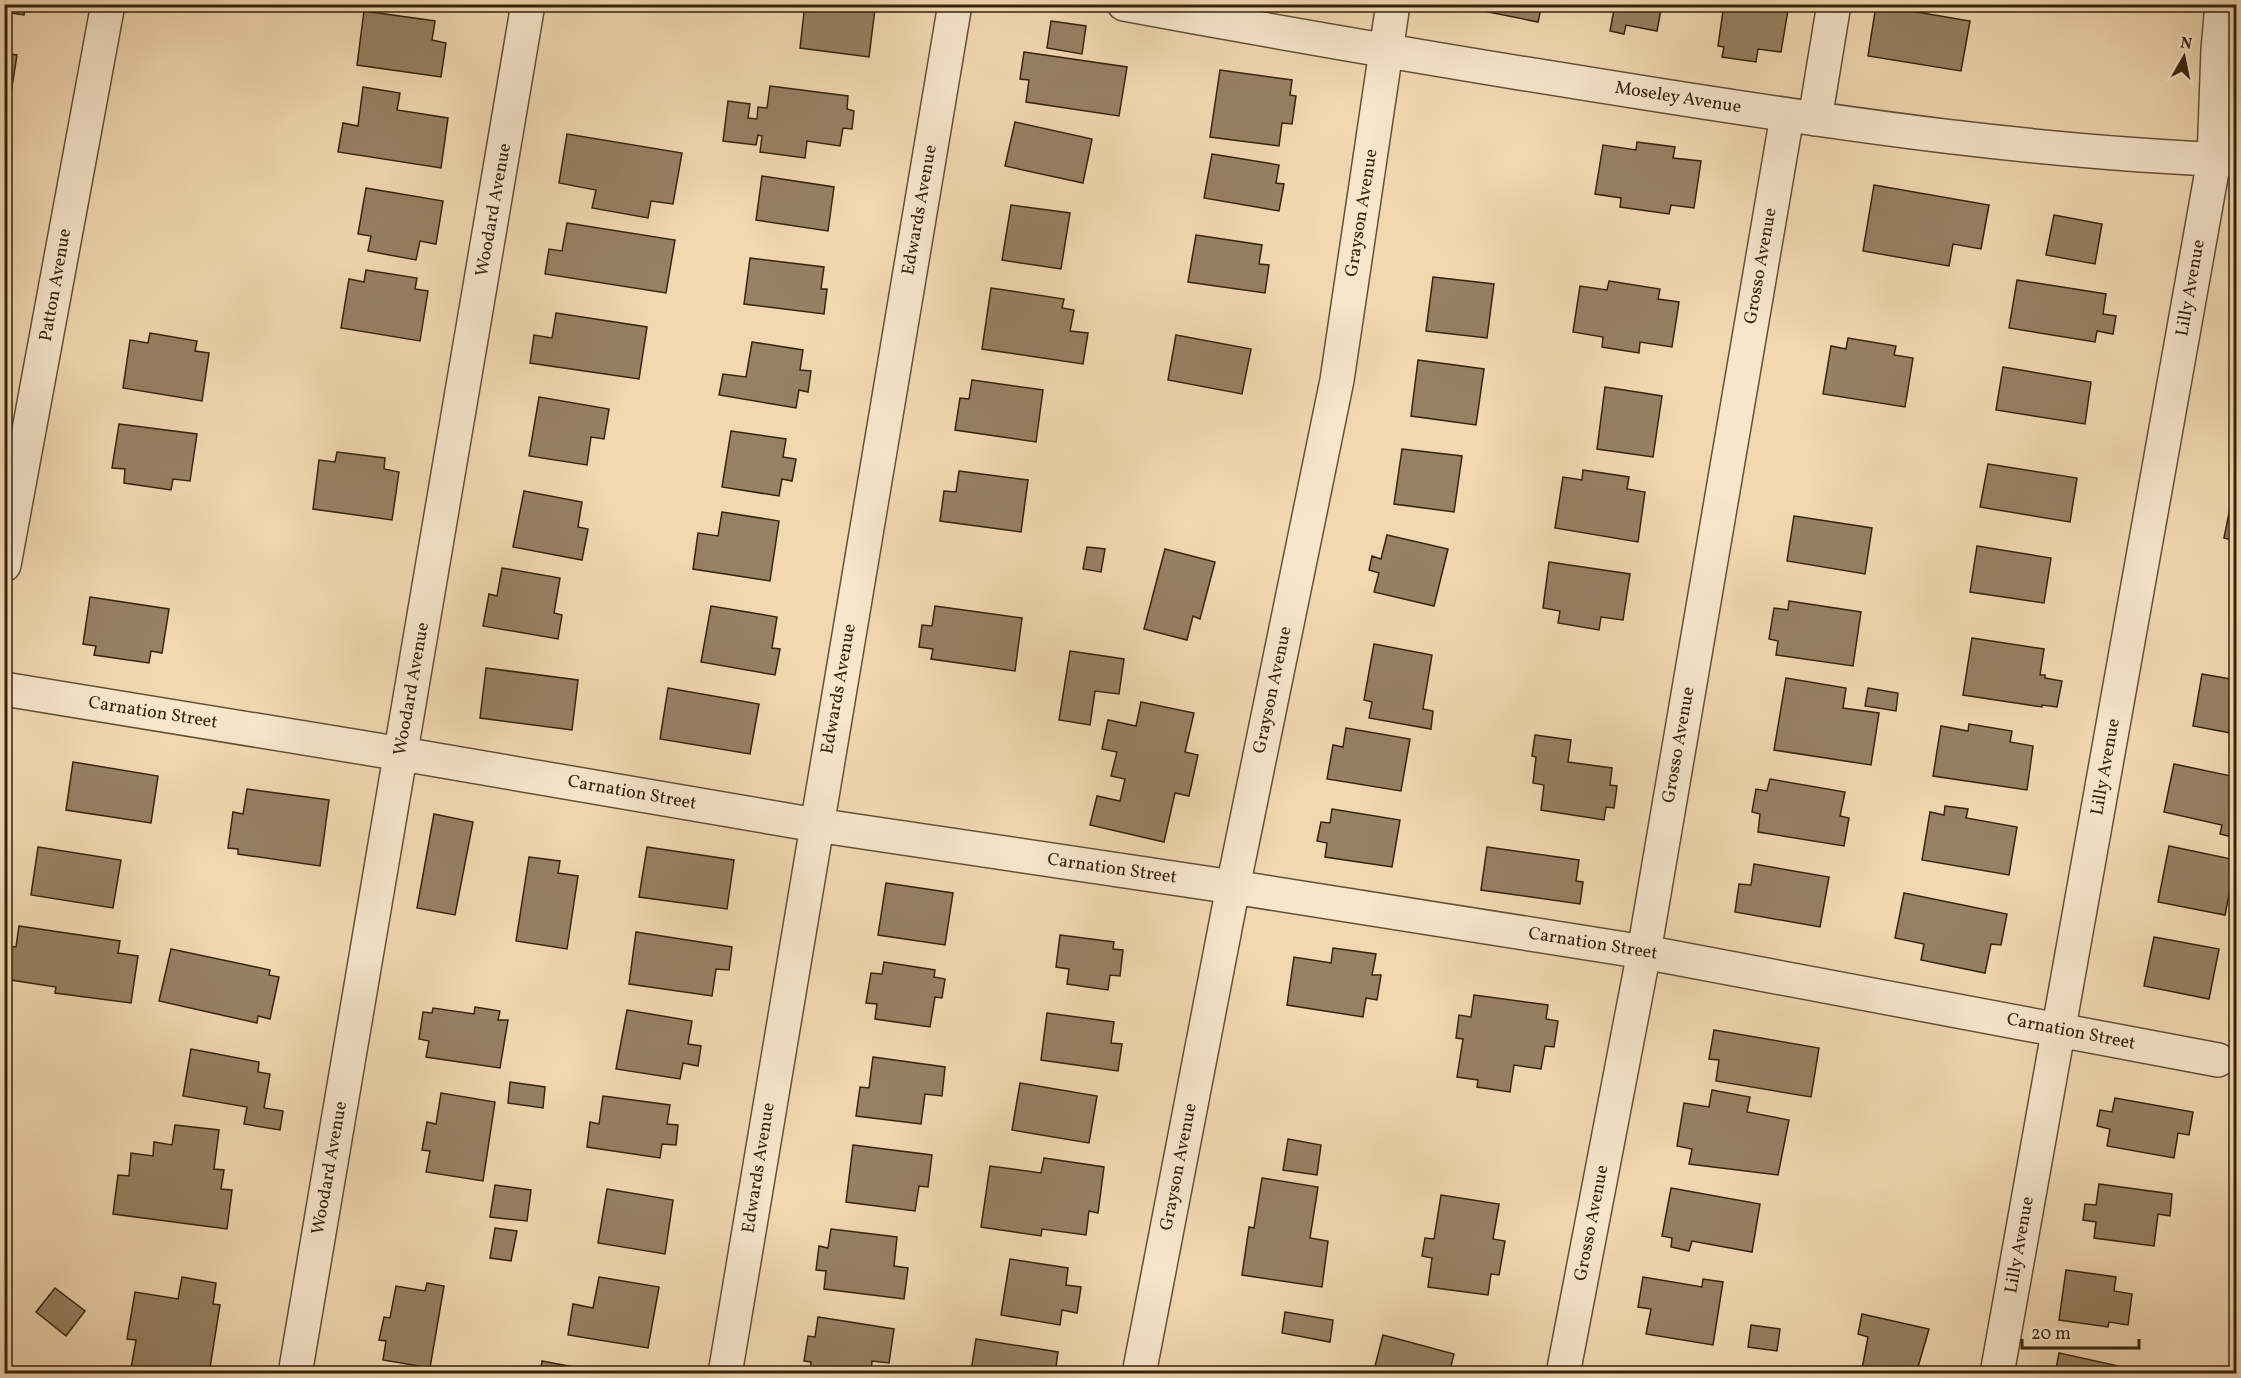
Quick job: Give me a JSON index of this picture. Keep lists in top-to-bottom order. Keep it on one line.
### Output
{"streets":{"street":["Moseley Avenue","Woodard Avenue","Edwards Avenue","Grayson Avenue","Grosso Avenue","Patton Avenue","Lilly Avenue","Carnation Street"]},"crossings":[["Moseley Avenue","Grayson Avenue"],["Moseley Avenue","Grosso Avenue"],["Moseley Avenue","Lilly Avenue"],["Woodard Avenue","Carnation Street"],["Edwards Avenue","Carnation Street"],["Grayson Avenue","Carnation Street"],["Grosso Avenue","Carnation Street"],["Lilly Avenue","Carnation Street"]],"scale_bar":"20 m","north":"top"}
